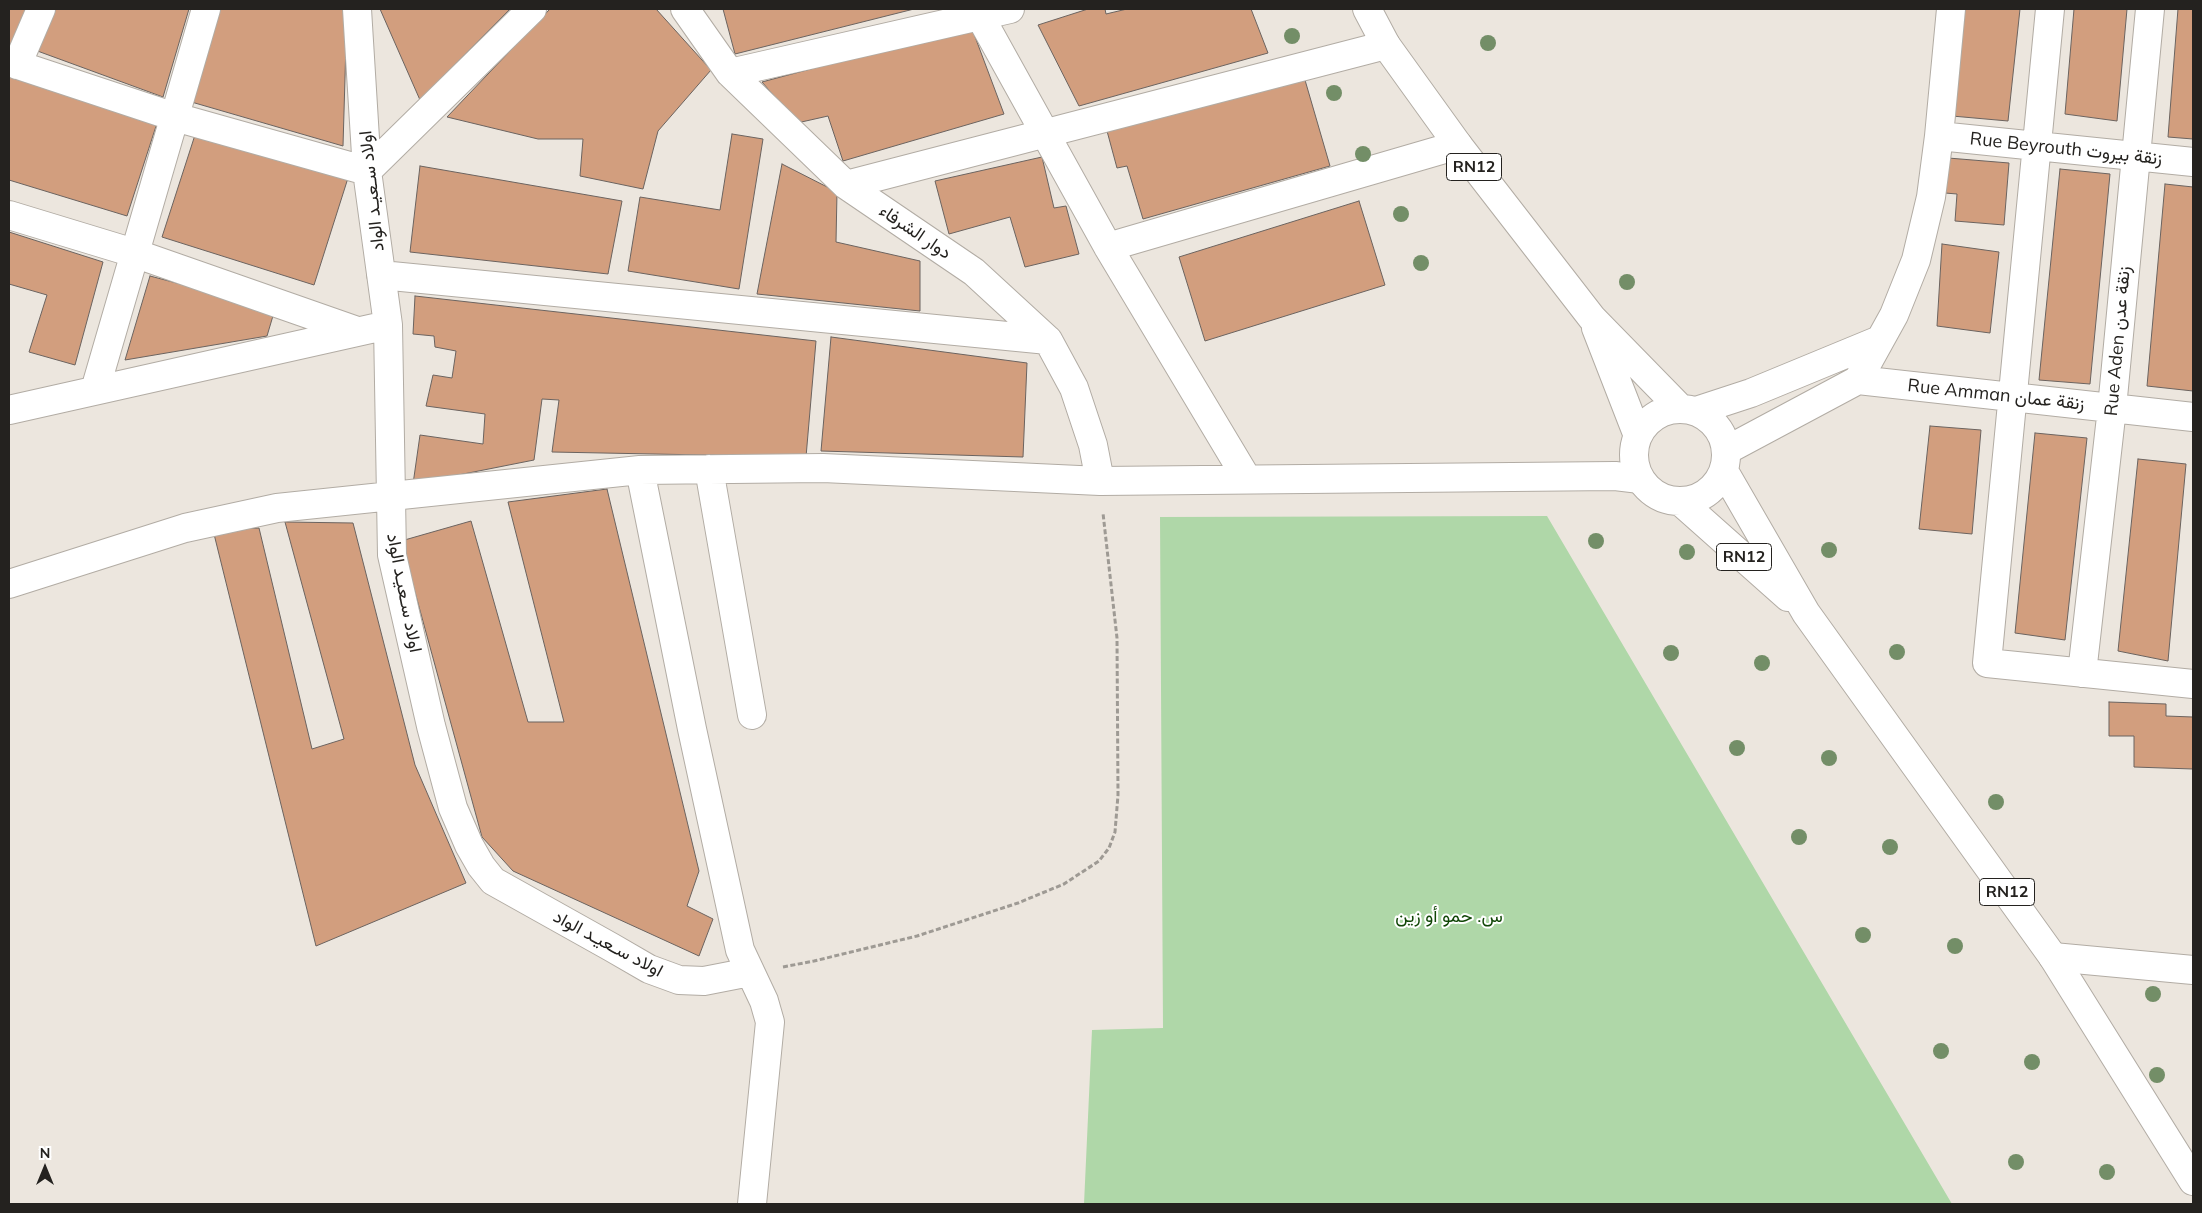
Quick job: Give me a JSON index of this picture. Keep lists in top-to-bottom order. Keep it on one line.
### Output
{"streets":{"street":["Rue Beyrouth زنقة بيروت","RN12","اولاد سـعيـد الواد","دوار الشرفاء","Rue Aden زنقة عدن","Rue Amman زنقة عمان"]},"crossings":[["Rue Beyrouth زنقة بيروت","Rue Aden زنقة عدن"],["Rue Aden زنقة عدن","Rue Amman زنقة عمان"]],"parks":["س. حمو أو زين"],"north":"top"}
